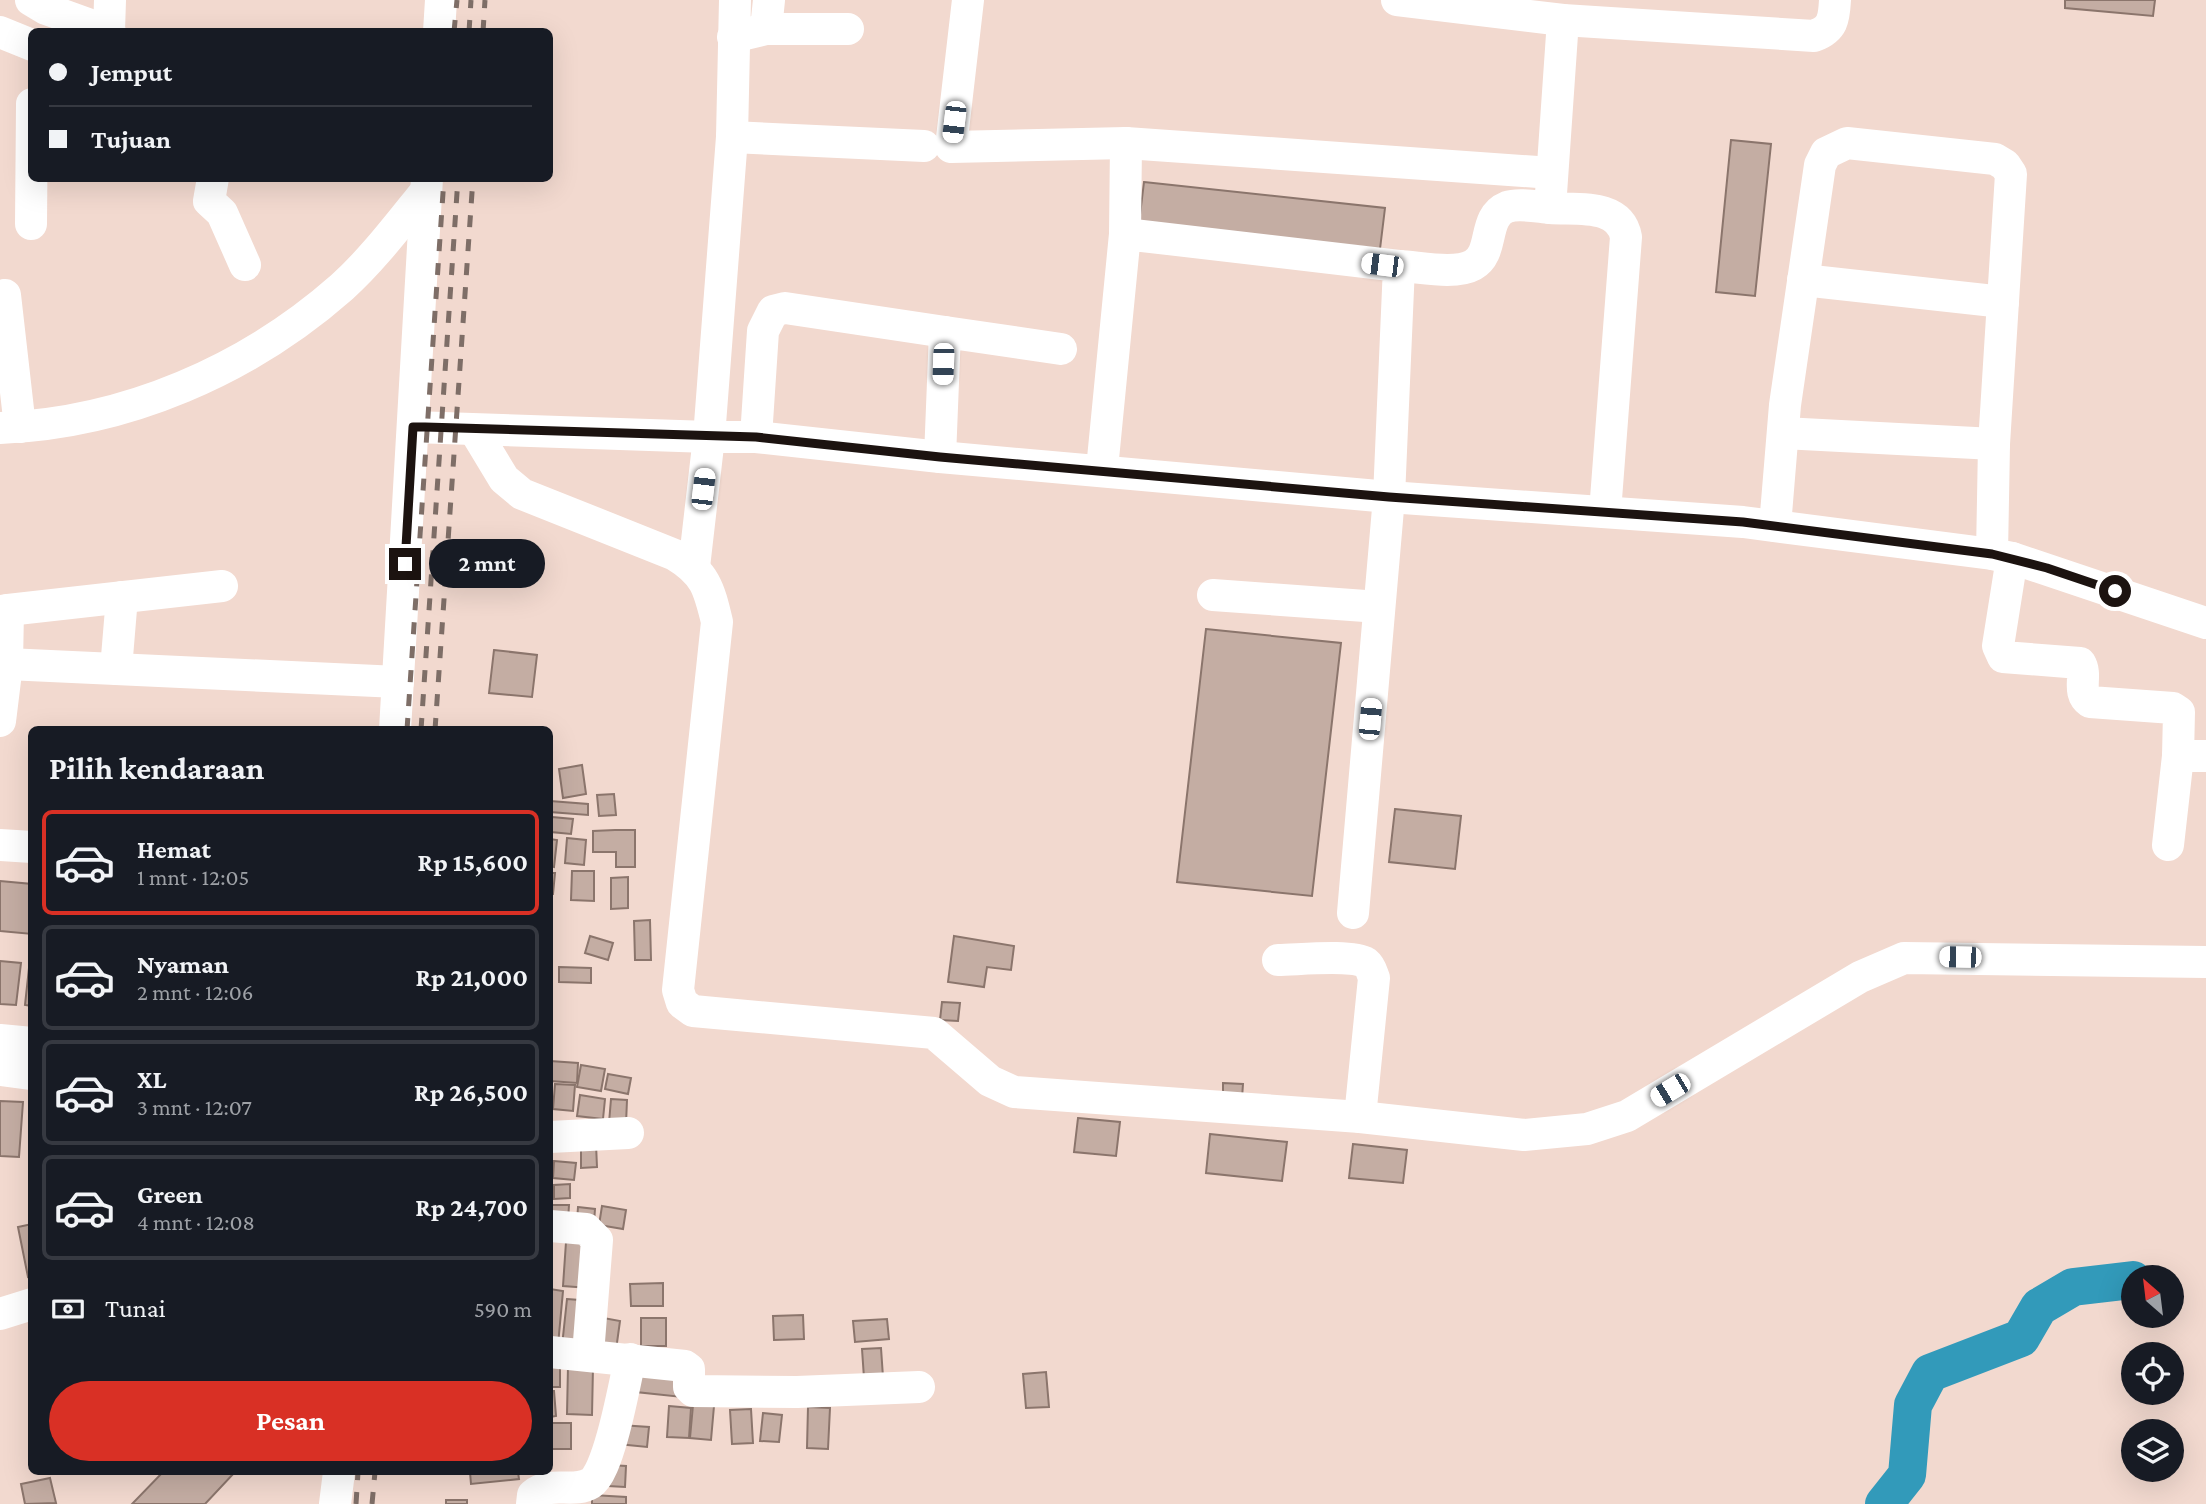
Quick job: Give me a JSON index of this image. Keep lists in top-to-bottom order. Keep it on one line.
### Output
{"north":"top left","page":{"banner":["Jemput","Tujuan"],"bubble":"2 mnt","heading":"Pilih kendaraan","list":[{"name":"Hemat","note":"1 mnt · 12:05","value":"Rp 15,600"},{"name":"Nyaman","note":"2 mnt · 12:06","value":"Rp 21,000"},{"name":"XL","note":"3 mnt · 12:07","value":"Rp 26,500"},{"name":"Green","note":"4 mnt · 12:08","value":"Rp 24,700"}],"pay":["Tunai","590 m"],"buttons":"Pesan"}}
